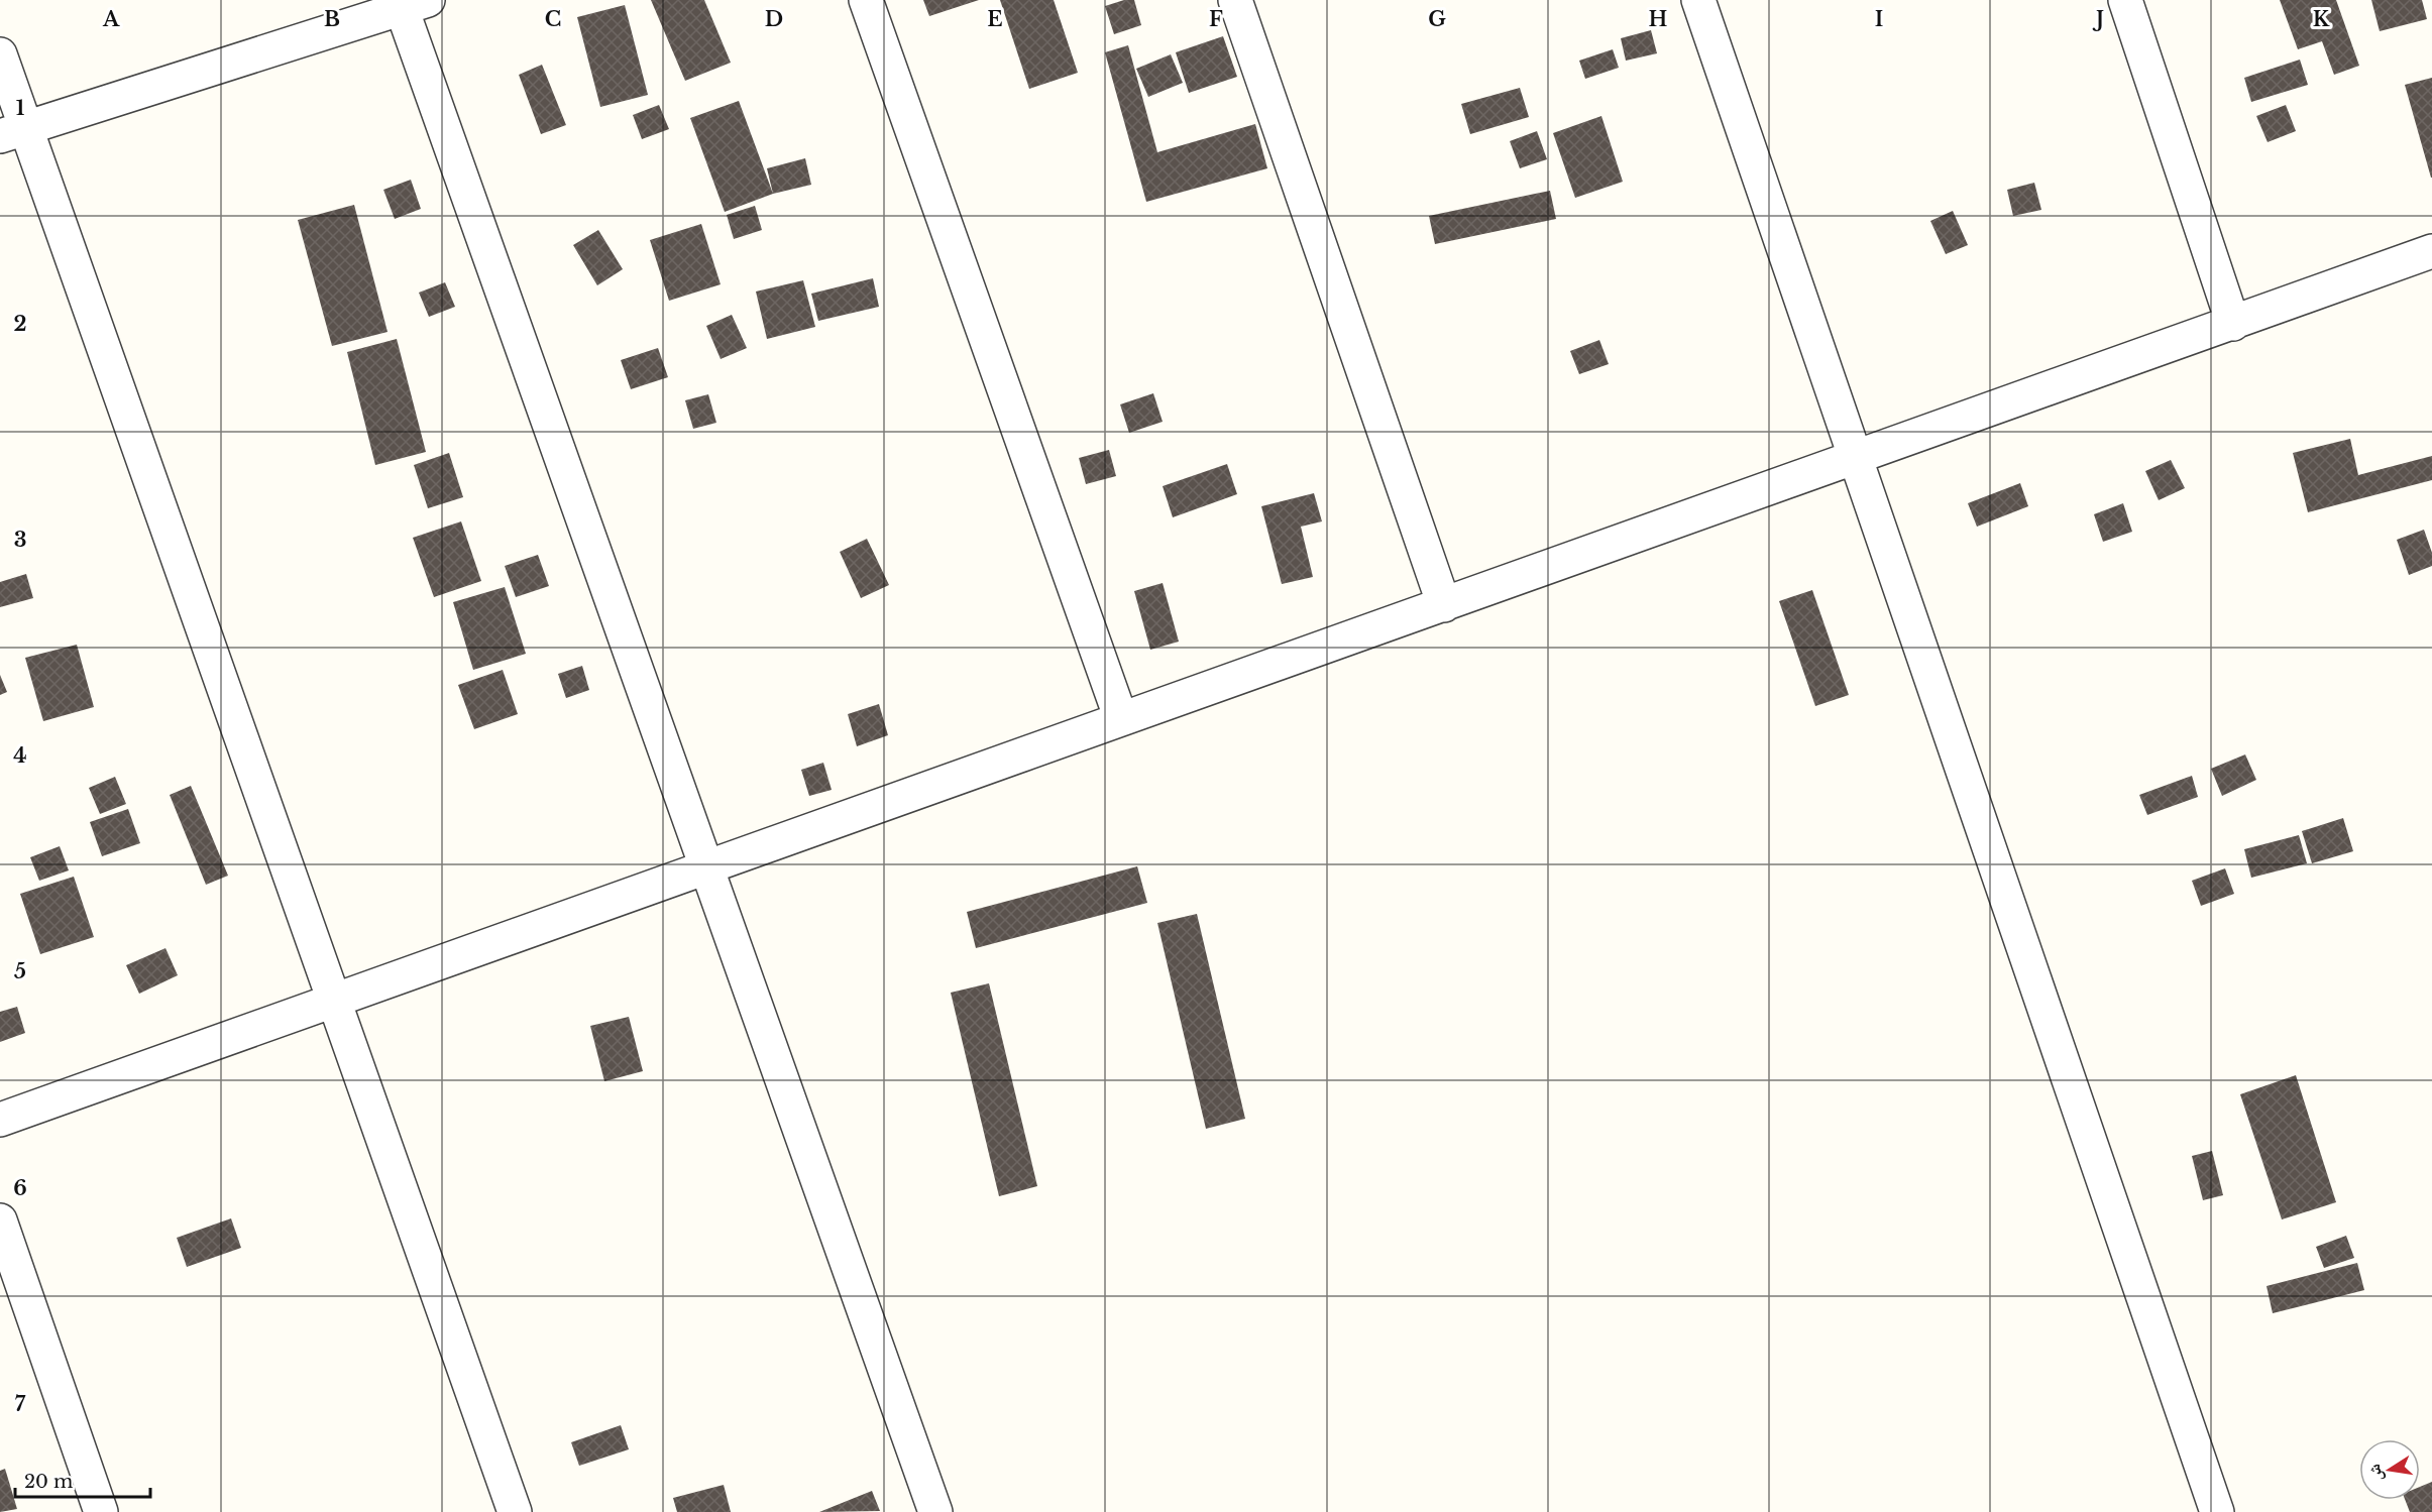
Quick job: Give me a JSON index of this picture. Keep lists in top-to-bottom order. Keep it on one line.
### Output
{"scale_bar":"20 m","north":"left","grid":{"columns":["A","B","C","D","E","F","G","H","I","J","K"],"rows":["1","2","3","4","5","6","7"]}}
